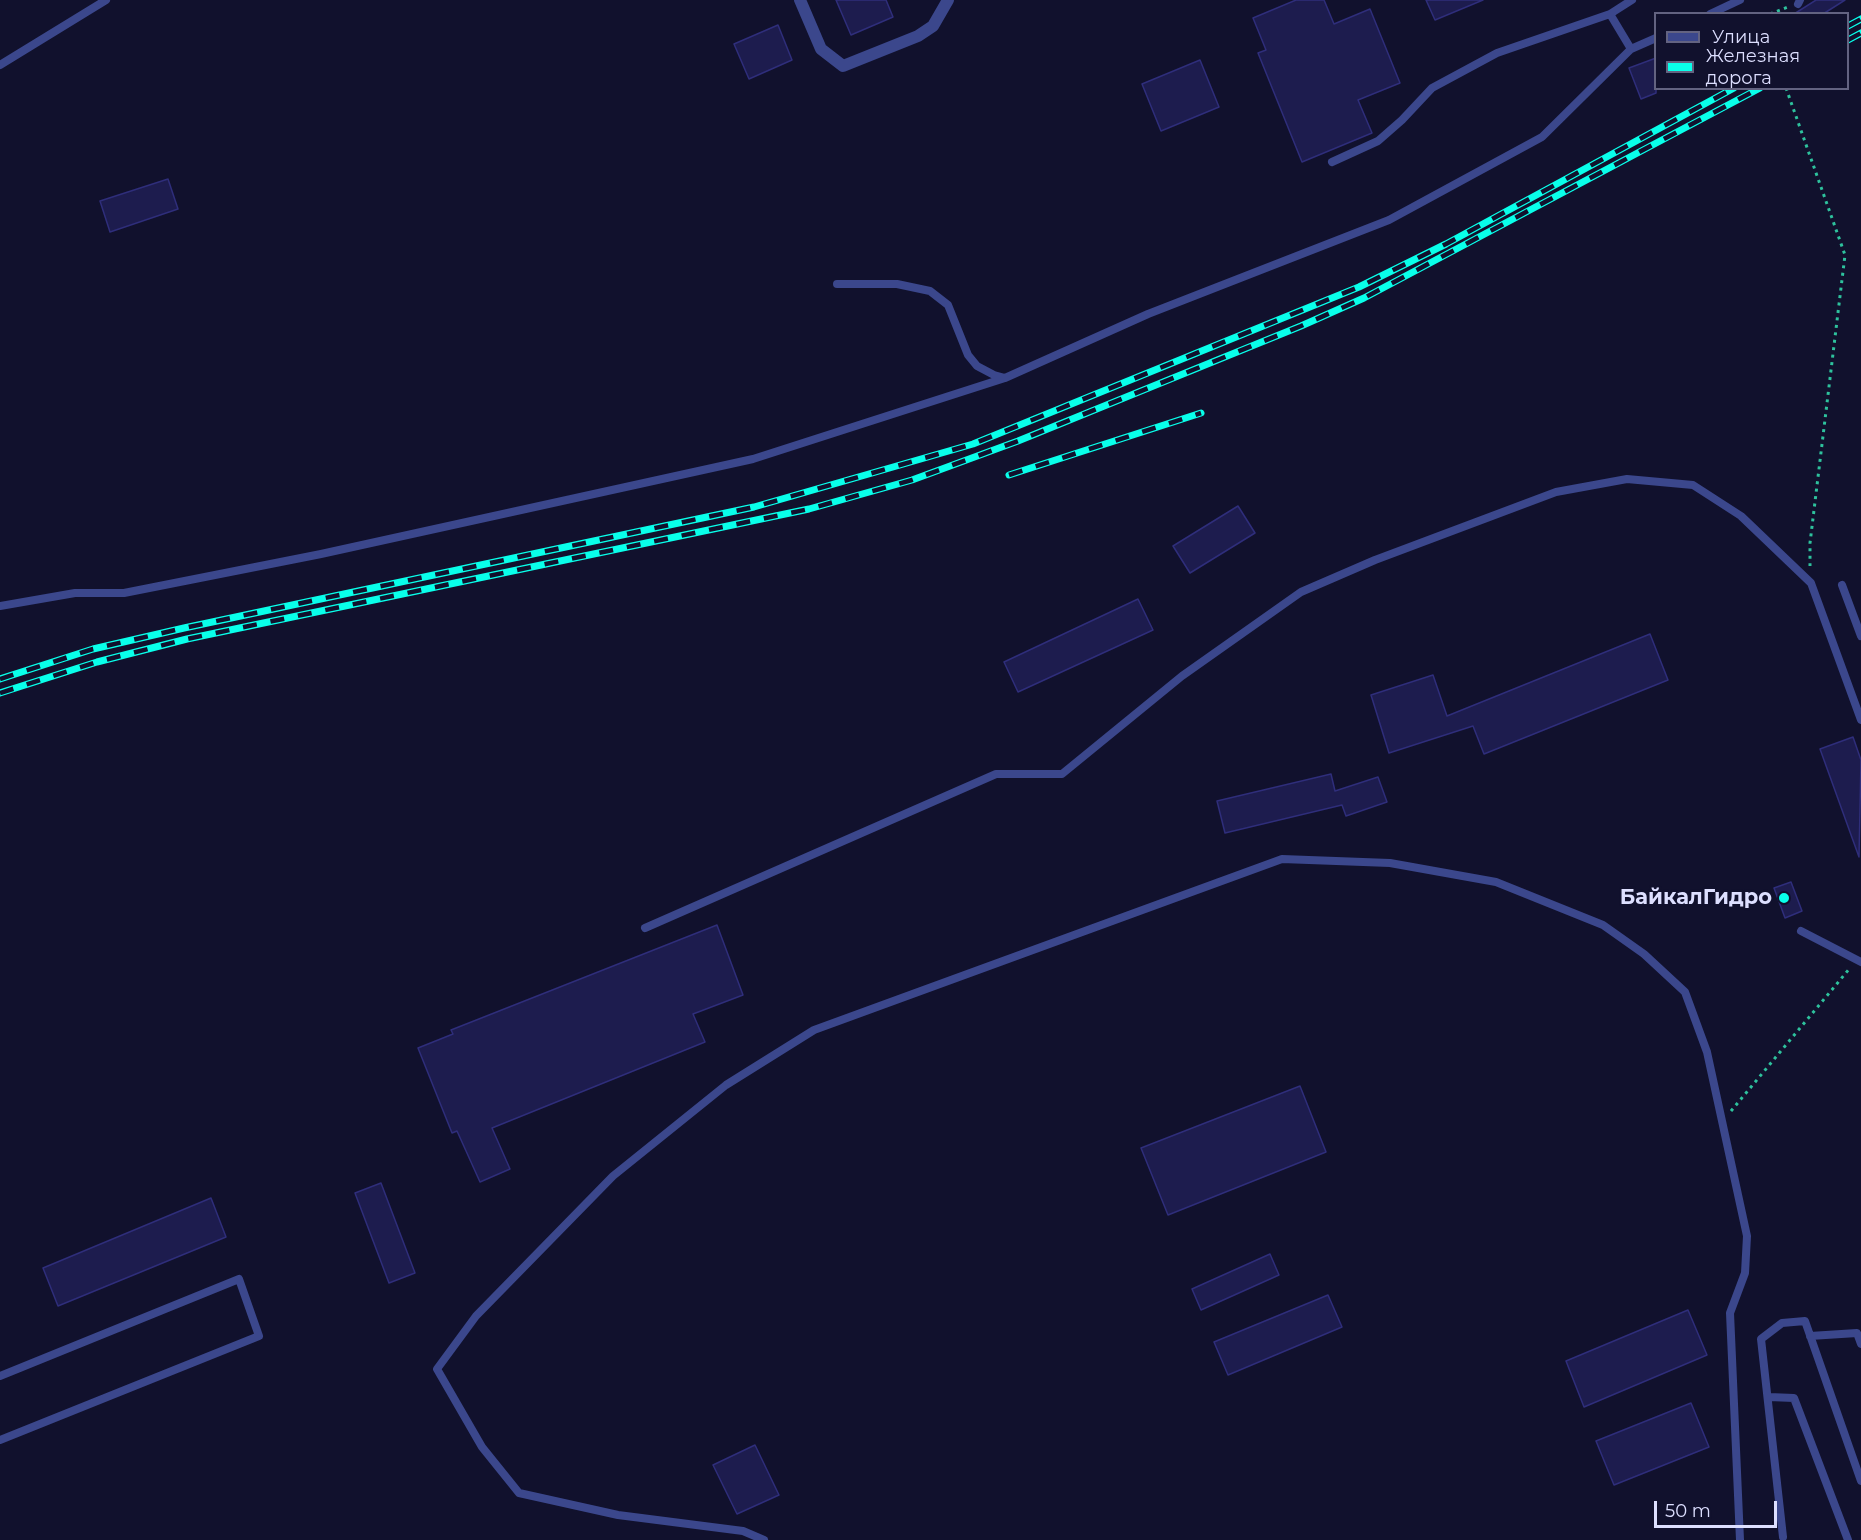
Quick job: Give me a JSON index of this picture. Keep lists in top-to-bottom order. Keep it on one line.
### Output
{"places":["БайкалГидро"],"legend":["Улица","Железная дорога"],"scale_bar":"50 m"}
